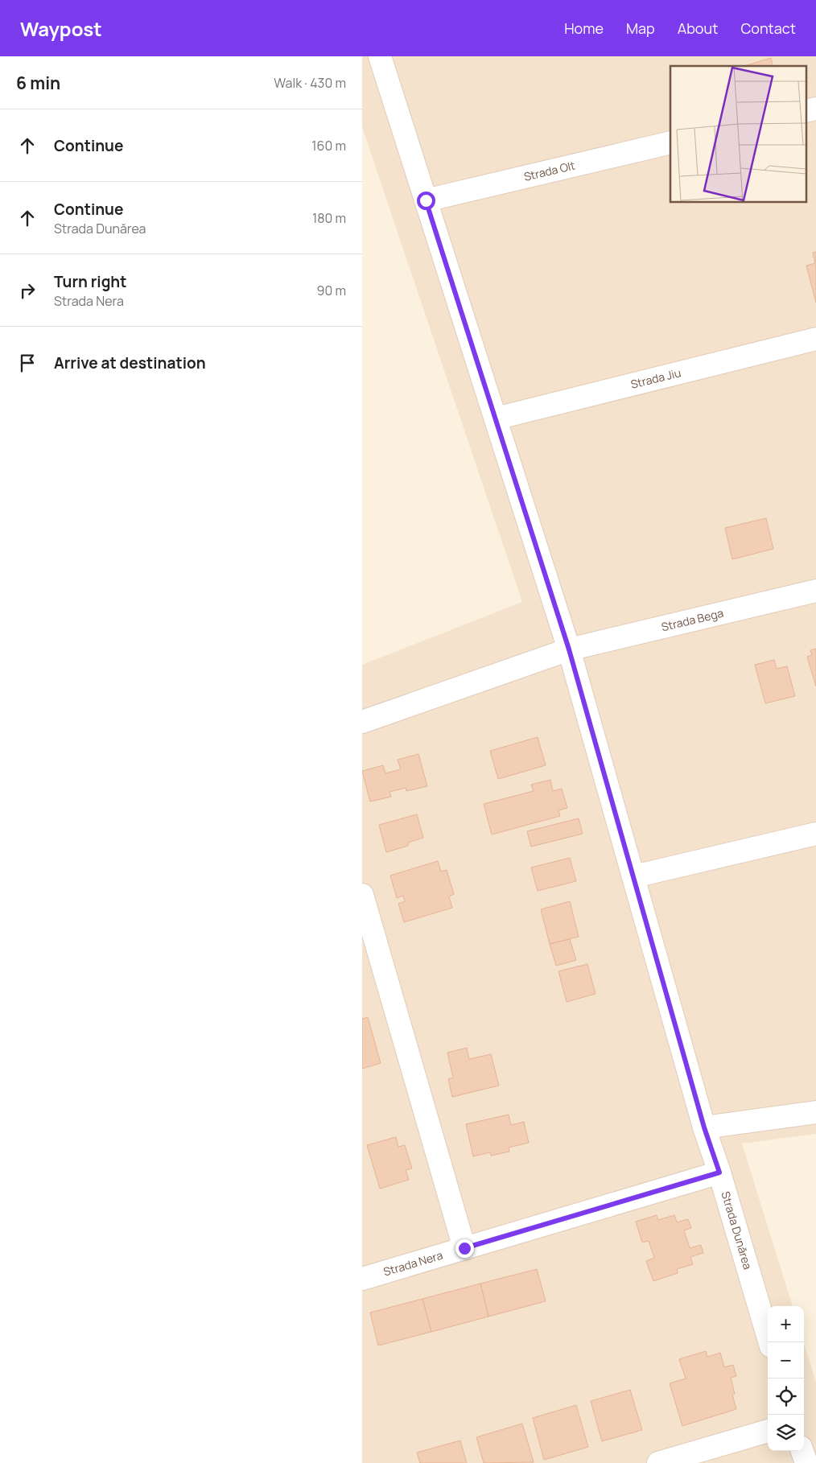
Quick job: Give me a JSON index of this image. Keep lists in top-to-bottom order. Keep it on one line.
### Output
{"streets":{"street":["Strada Olt","Strada Jiu","Strada Bega","Strada Dunărea","Strada Nera"]},"crossings":[["Strada Olt","Strada Dunărea"],["Strada Jiu","Strada Dunărea"],["Strada Bega","Strada Dunărea"],["Strada Dunărea","Strada Nera"]],"page":{"header":"Waypost","nav":["Home","Map","About","Contact"],"heading":["6 min","Walk · 430 m"],"list":[["Continue","160 m"],["Continue","Strada Dunărea","180 m"],["Turn right","Strada Nera","90 m"],"Arrive at destination"],"map_buttons":["+","−"]}}
